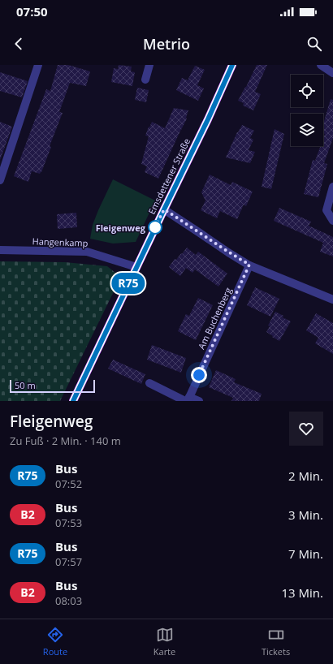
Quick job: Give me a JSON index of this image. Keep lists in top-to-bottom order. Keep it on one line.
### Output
{"streets":{"main road":["Emsdettener Straße"],"street":["Hangenkamp","Am Buchenberg"]},"crossings":[["Emsdettener Straße","Hangenkamp"]],"places":["Fleigenweg"],"lines":["bus line R75"],"scale_bar":"50 m","page":{"status":"07:50","header":"Metrio","on_map":"R75","scale":"50 m","heading":["Fleigenweg","Zu Fuß · 2 Min. · 140 m"],"list":[{"mark":"R75","name":"Bus","note":"07:52","value":"2 Min."},{"mark":"B2","name":"Bus","note":"07:53","value":"3 Min."},{"mark":"R75","name":"Bus","note":"07:57","value":"7 Min."},{"mark":"B2","name":"Bus","note":"08:03","value":"13 Min."}],"tabs":["Route","Karte","Tickets"]}}
